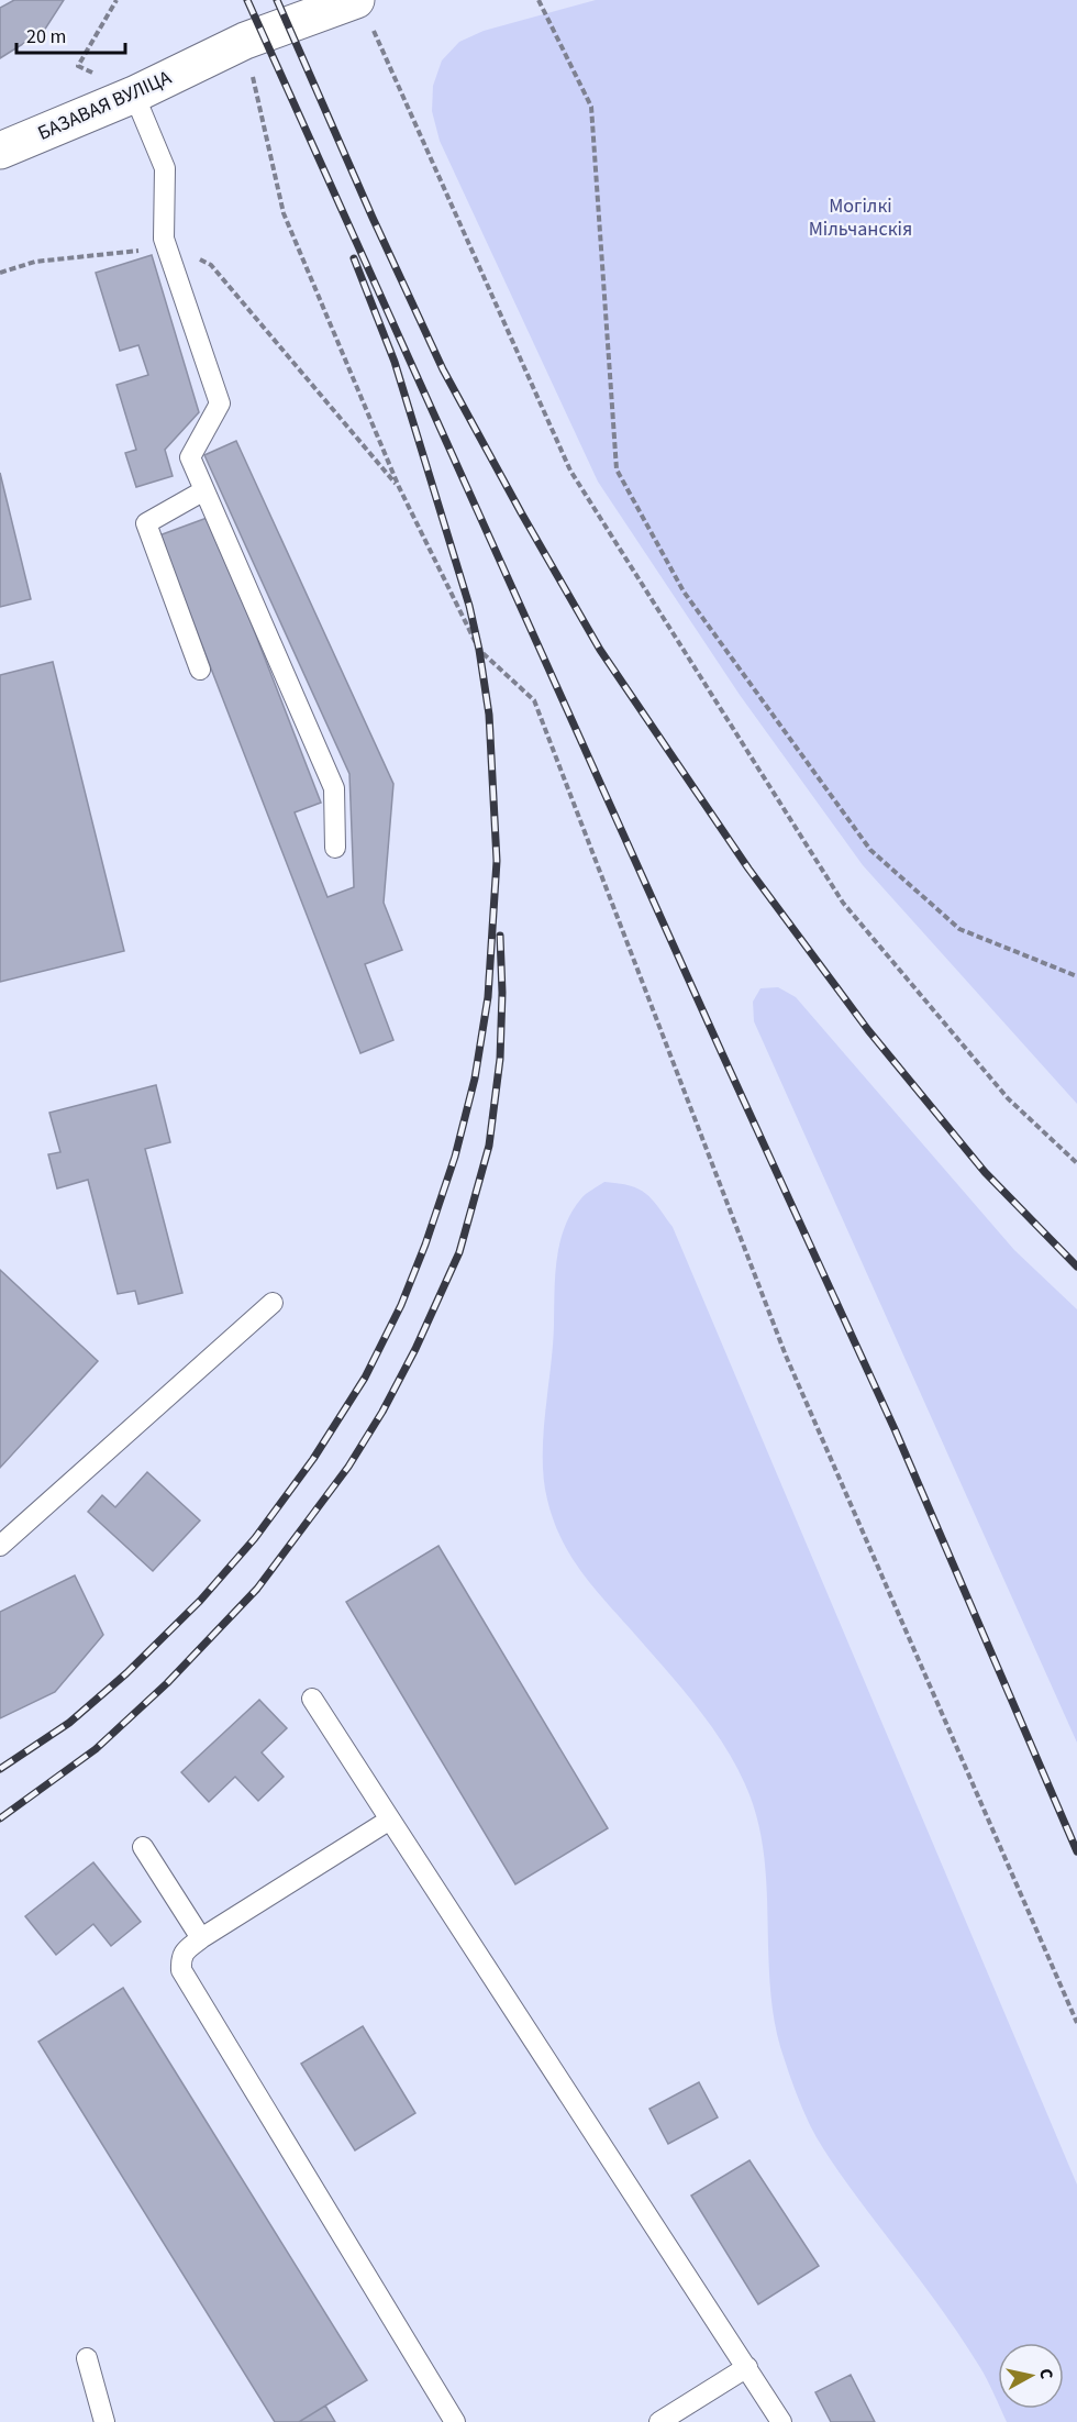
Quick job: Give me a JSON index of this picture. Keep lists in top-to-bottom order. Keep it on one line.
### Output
{"streets":{"street":["БАЗАВАЯ ВУЛІЦА"]},"parks":["Могілкі Мільчанскія"],"scale_bar":"20 m","north":"right"}
